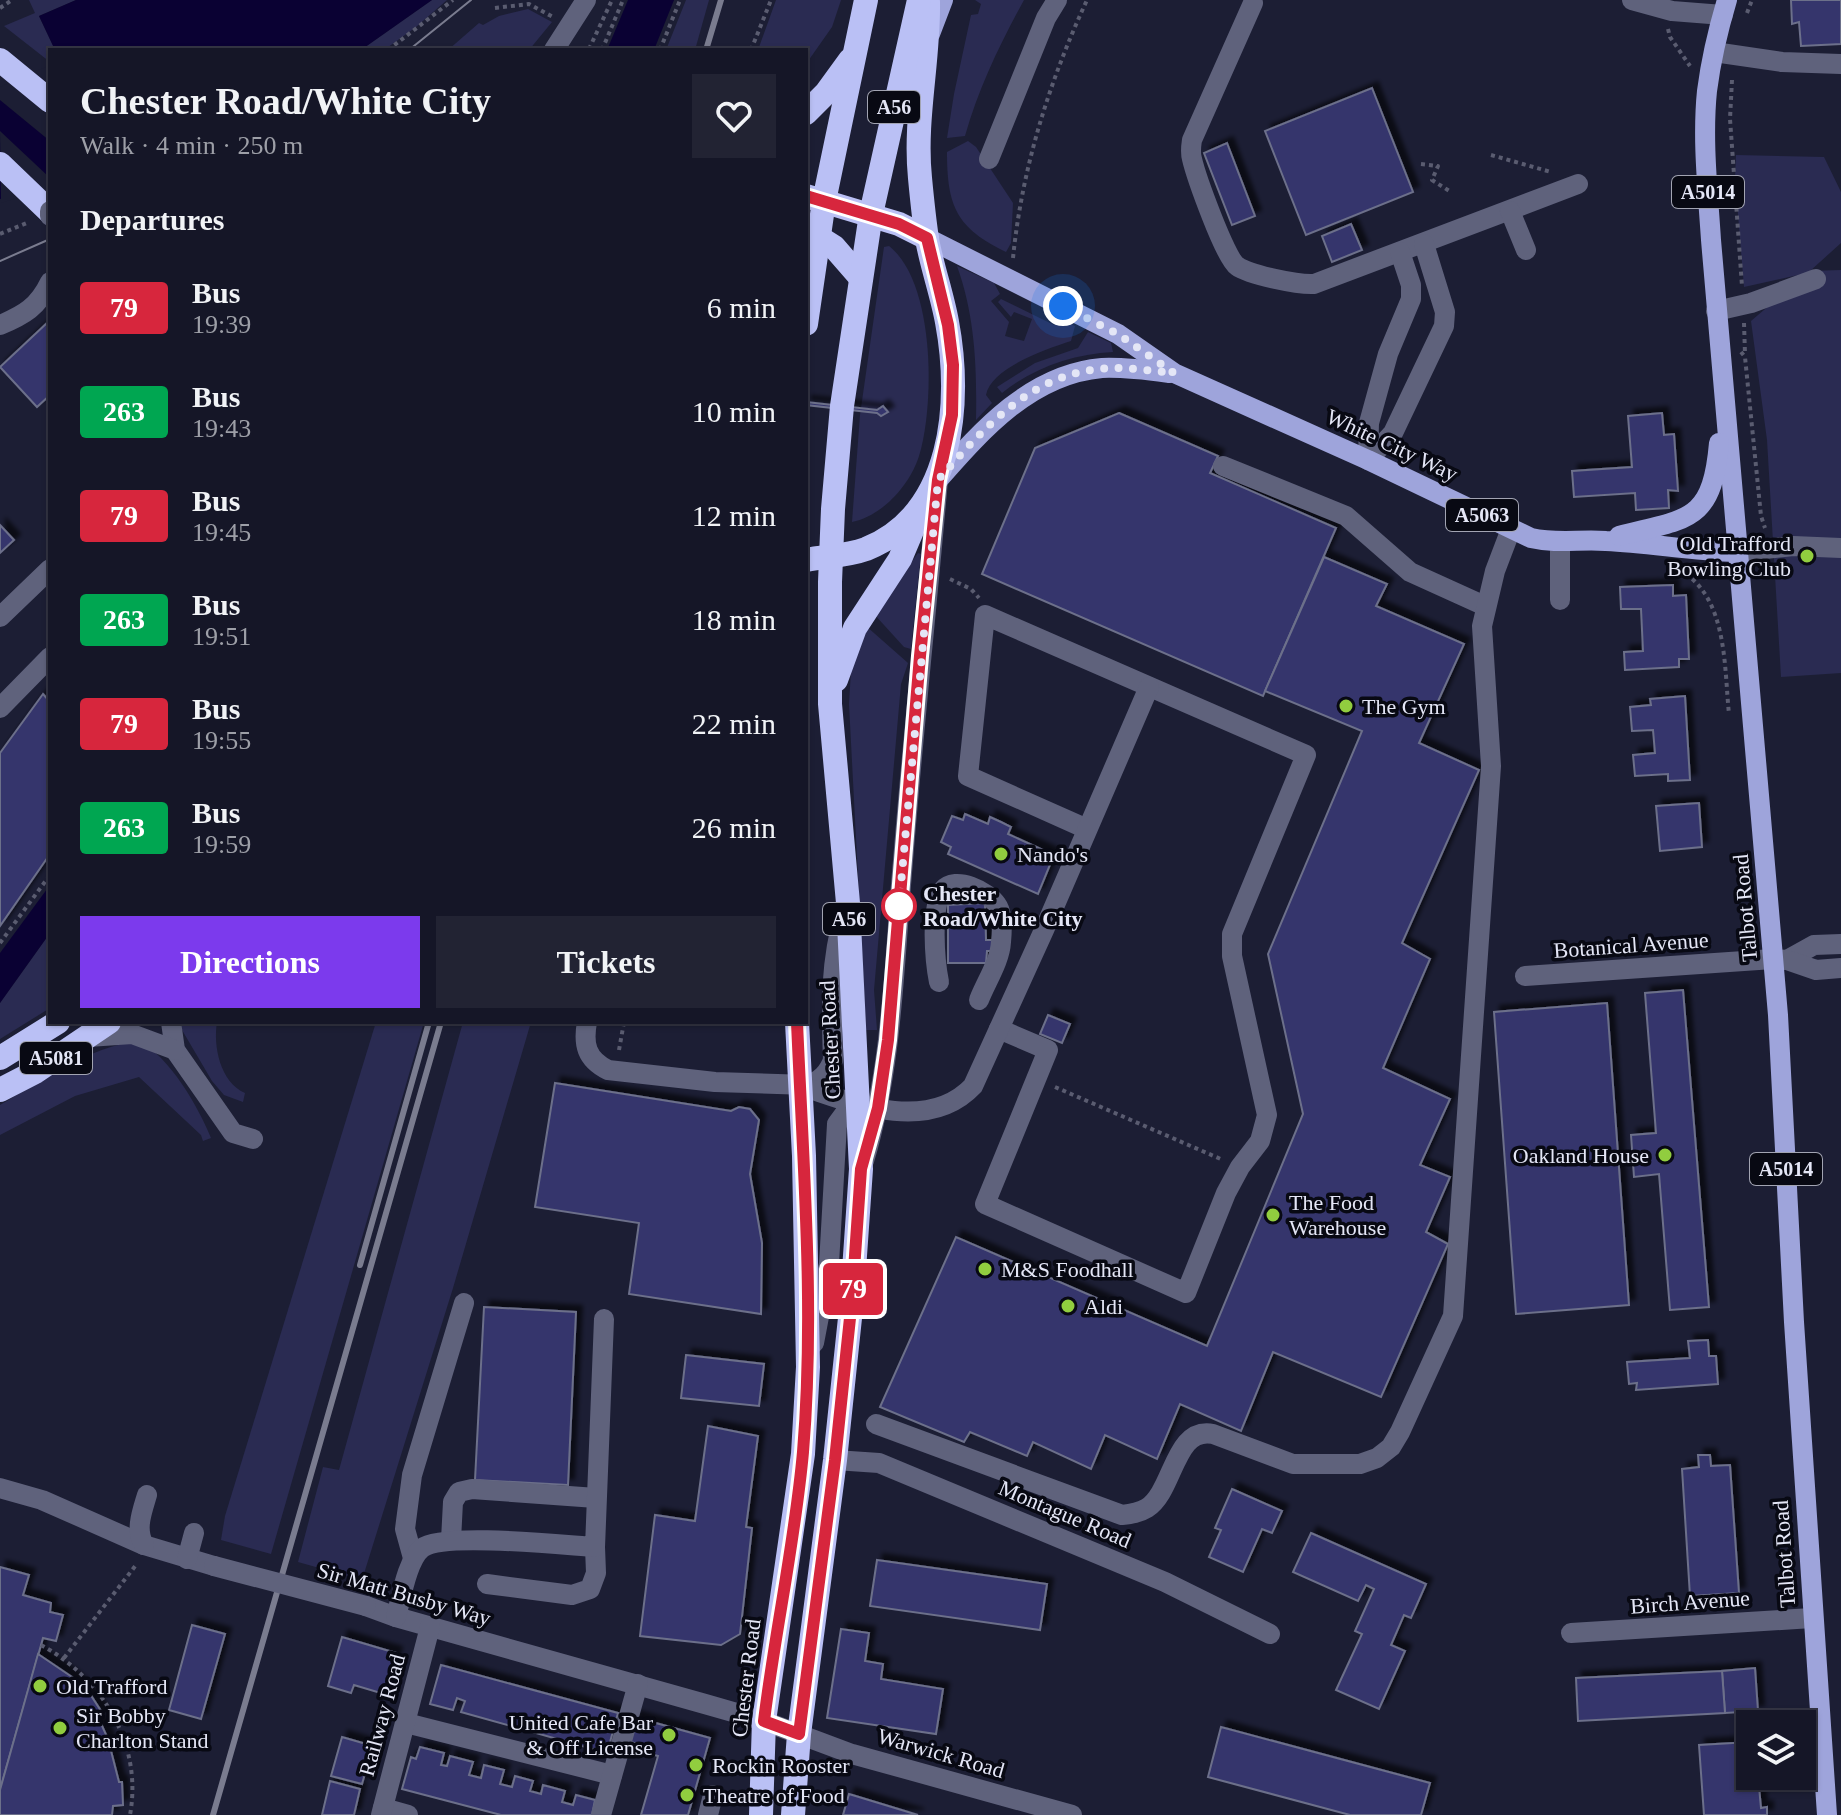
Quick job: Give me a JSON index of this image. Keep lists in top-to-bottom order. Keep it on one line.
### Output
{"streets":{"highway":["A56","Chester Road","A5081"],"main road":["A5014","White City Way","A5063","Talbot Road"],"street":["Botanical Avenue","Montague Road","Sir Matt Busby Way","Birch Avenue","Railway Road","Warwick Road"]},"crossings":[["A56","White City Way"],["A56","Chester Road"],["White City Way","Talbot Road"],["Talbot Road","Botanical Avenue"],["Talbot Road","Birch Avenue"],["Chester Road","Montague Road"],["Chester Road","Sir Matt Busby Way"],["Chester Road","Warwick Road"],["Sir Matt Busby Way","Railway Road"],["Sir Matt Busby Way","Warwick Road"]],"places":["Old Trafford Bowling Club","The Gym","Nando's","Chester Road/White City","Oakland House","The Food Warehouse","M&S Foodhall","Aldi","Old Trafford","Sir Bobby Charlton Stand","United Cafe Bar & Off License","Rockin Rooster","Theatre of Food"],"lines":["bus line 79"],"page":{"on_map":"79","heading":[["Chester Road/White City","Walk · 4 min · 250 m"],"Departures"],"list":[{"mark":"79","name":"Bus","note":"19:39","value":"6 min"},{"mark":"263","name":"Bus","note":"19:43","value":"10 min"},{"mark":"79","name":"Bus","note":"19:45","value":"12 min"},{"mark":"263","name":"Bus","note":"19:51","value":"18 min"},{"mark":"79","name":"Bus","note":"19:55","value":"22 min"},{"mark":"263","name":"Bus","note":"19:59","value":"26 min"}],"buttons":["Directions","Tickets"]}}
